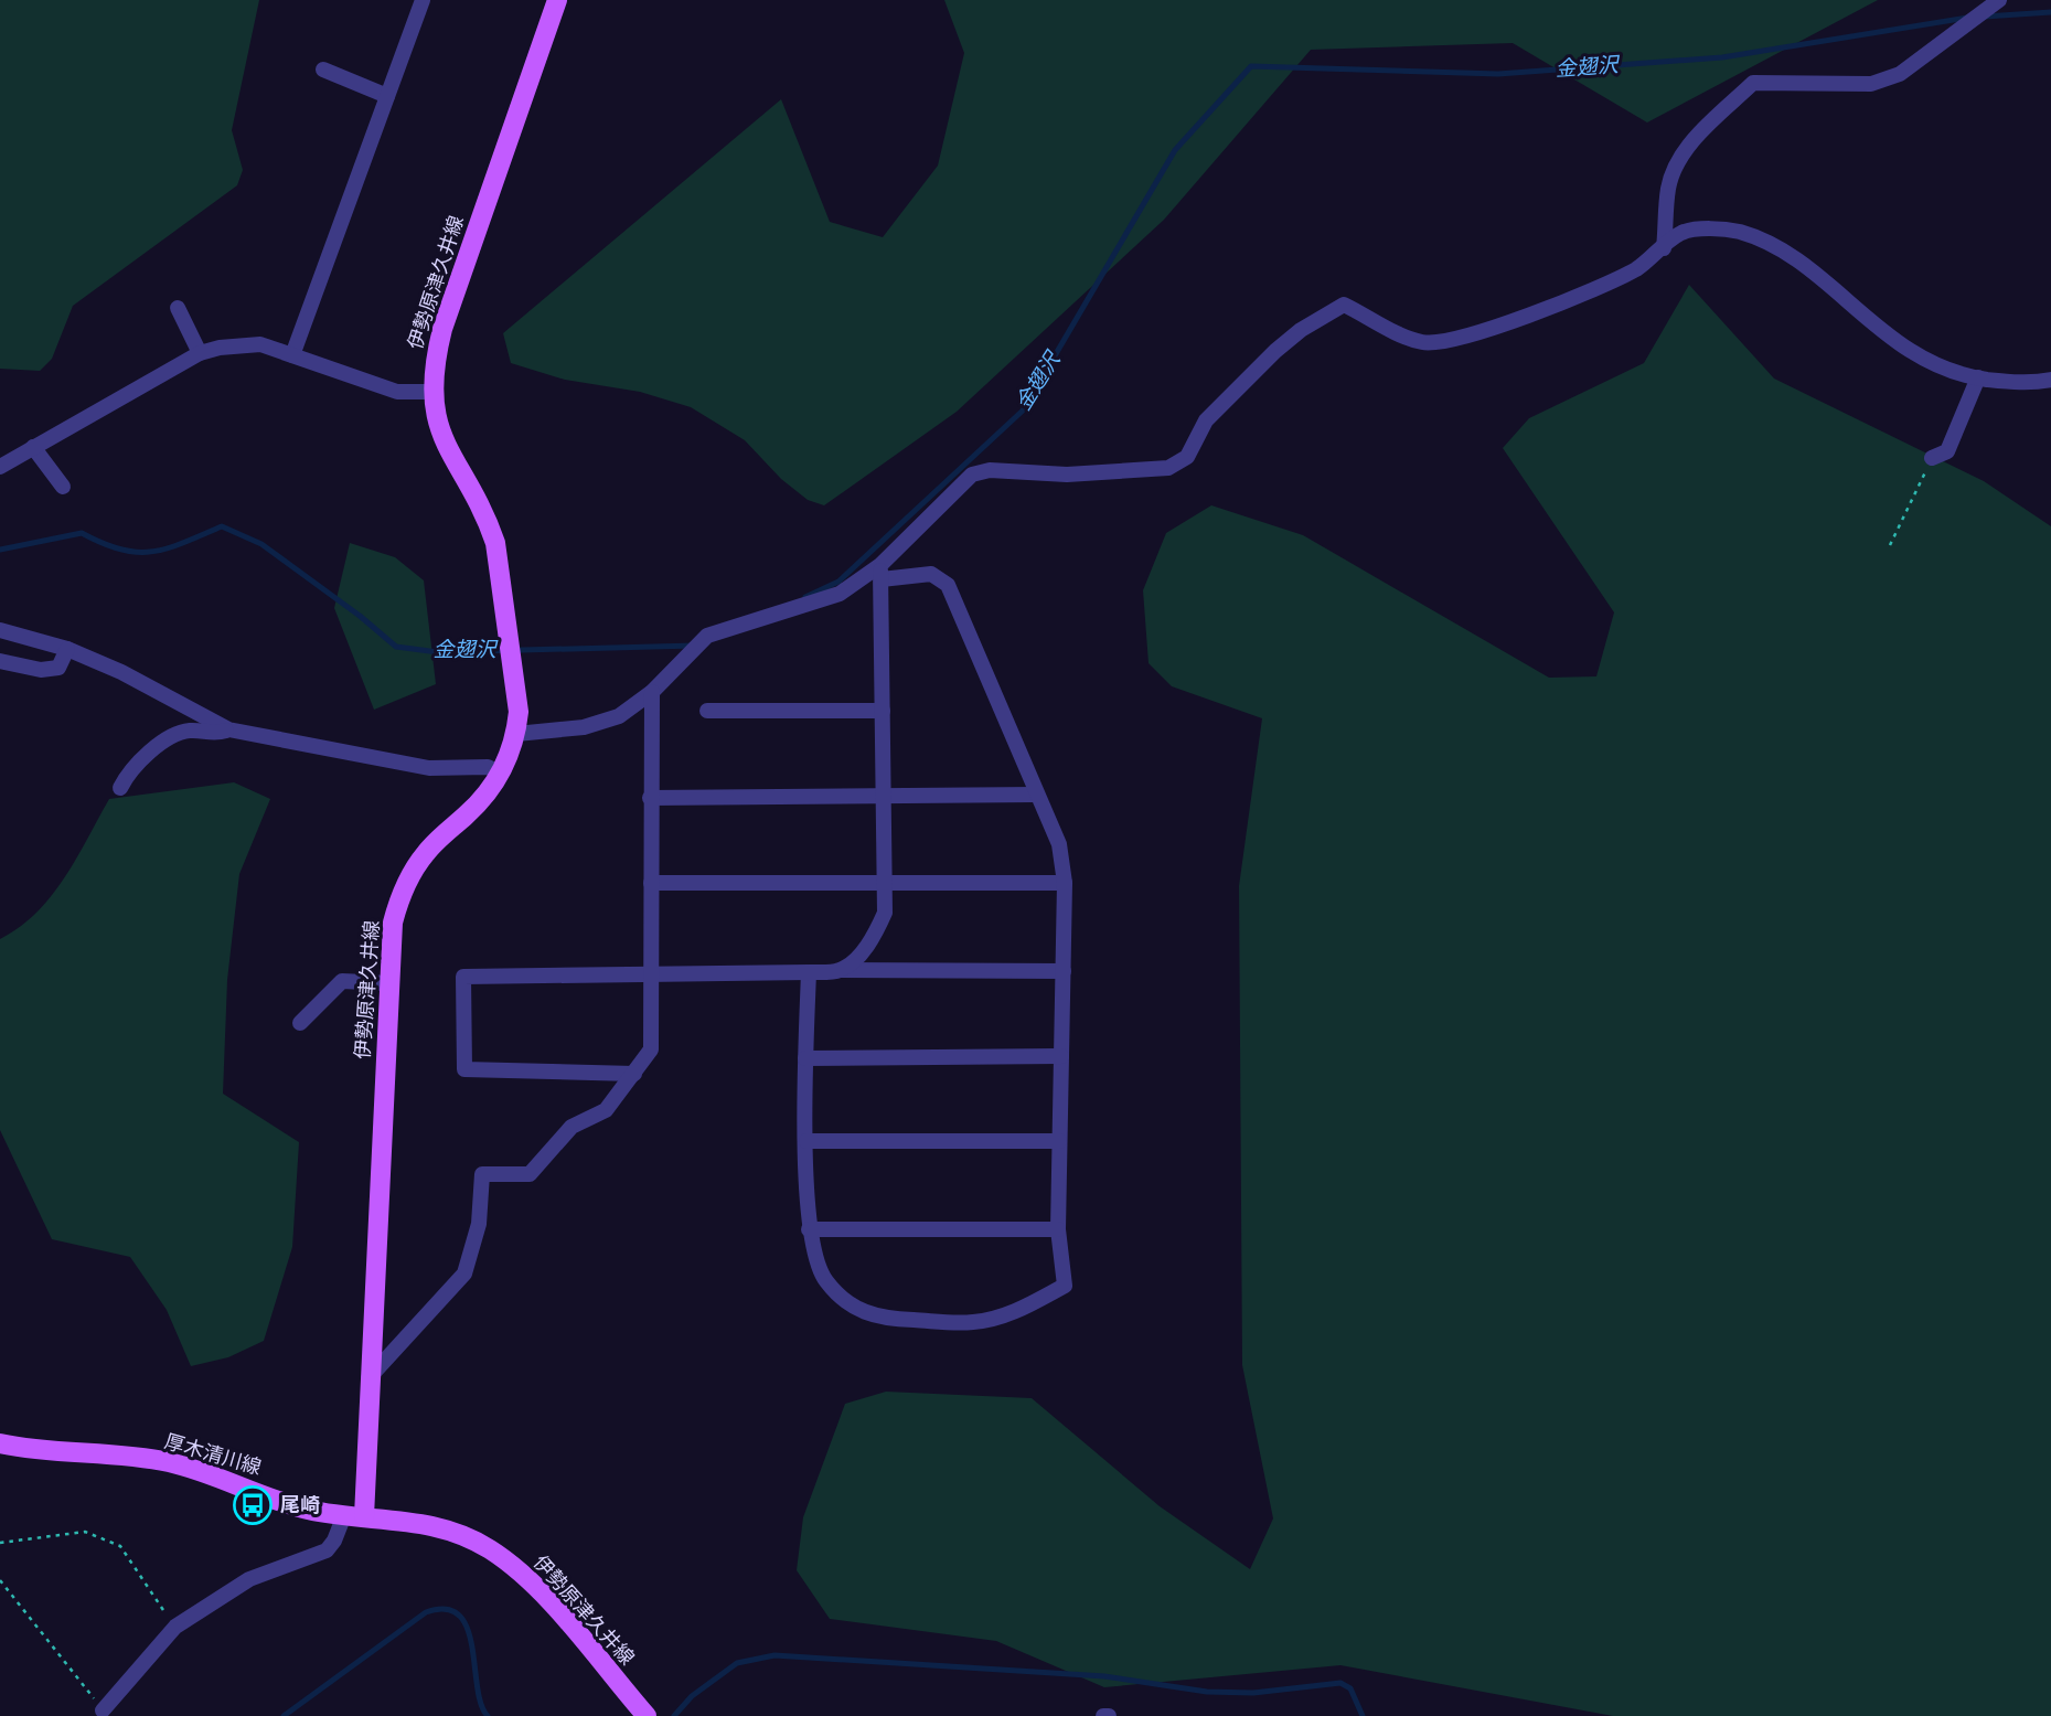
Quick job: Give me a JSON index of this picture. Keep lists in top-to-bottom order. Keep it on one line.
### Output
{"streets":{"main road":["伊勢原津久井線","厚木清川線"]},"crossings":[["伊勢原津久井線","厚木清川線"]],"water":["金翅沢"],"places":{"bus stop":["尾崎"]}}
